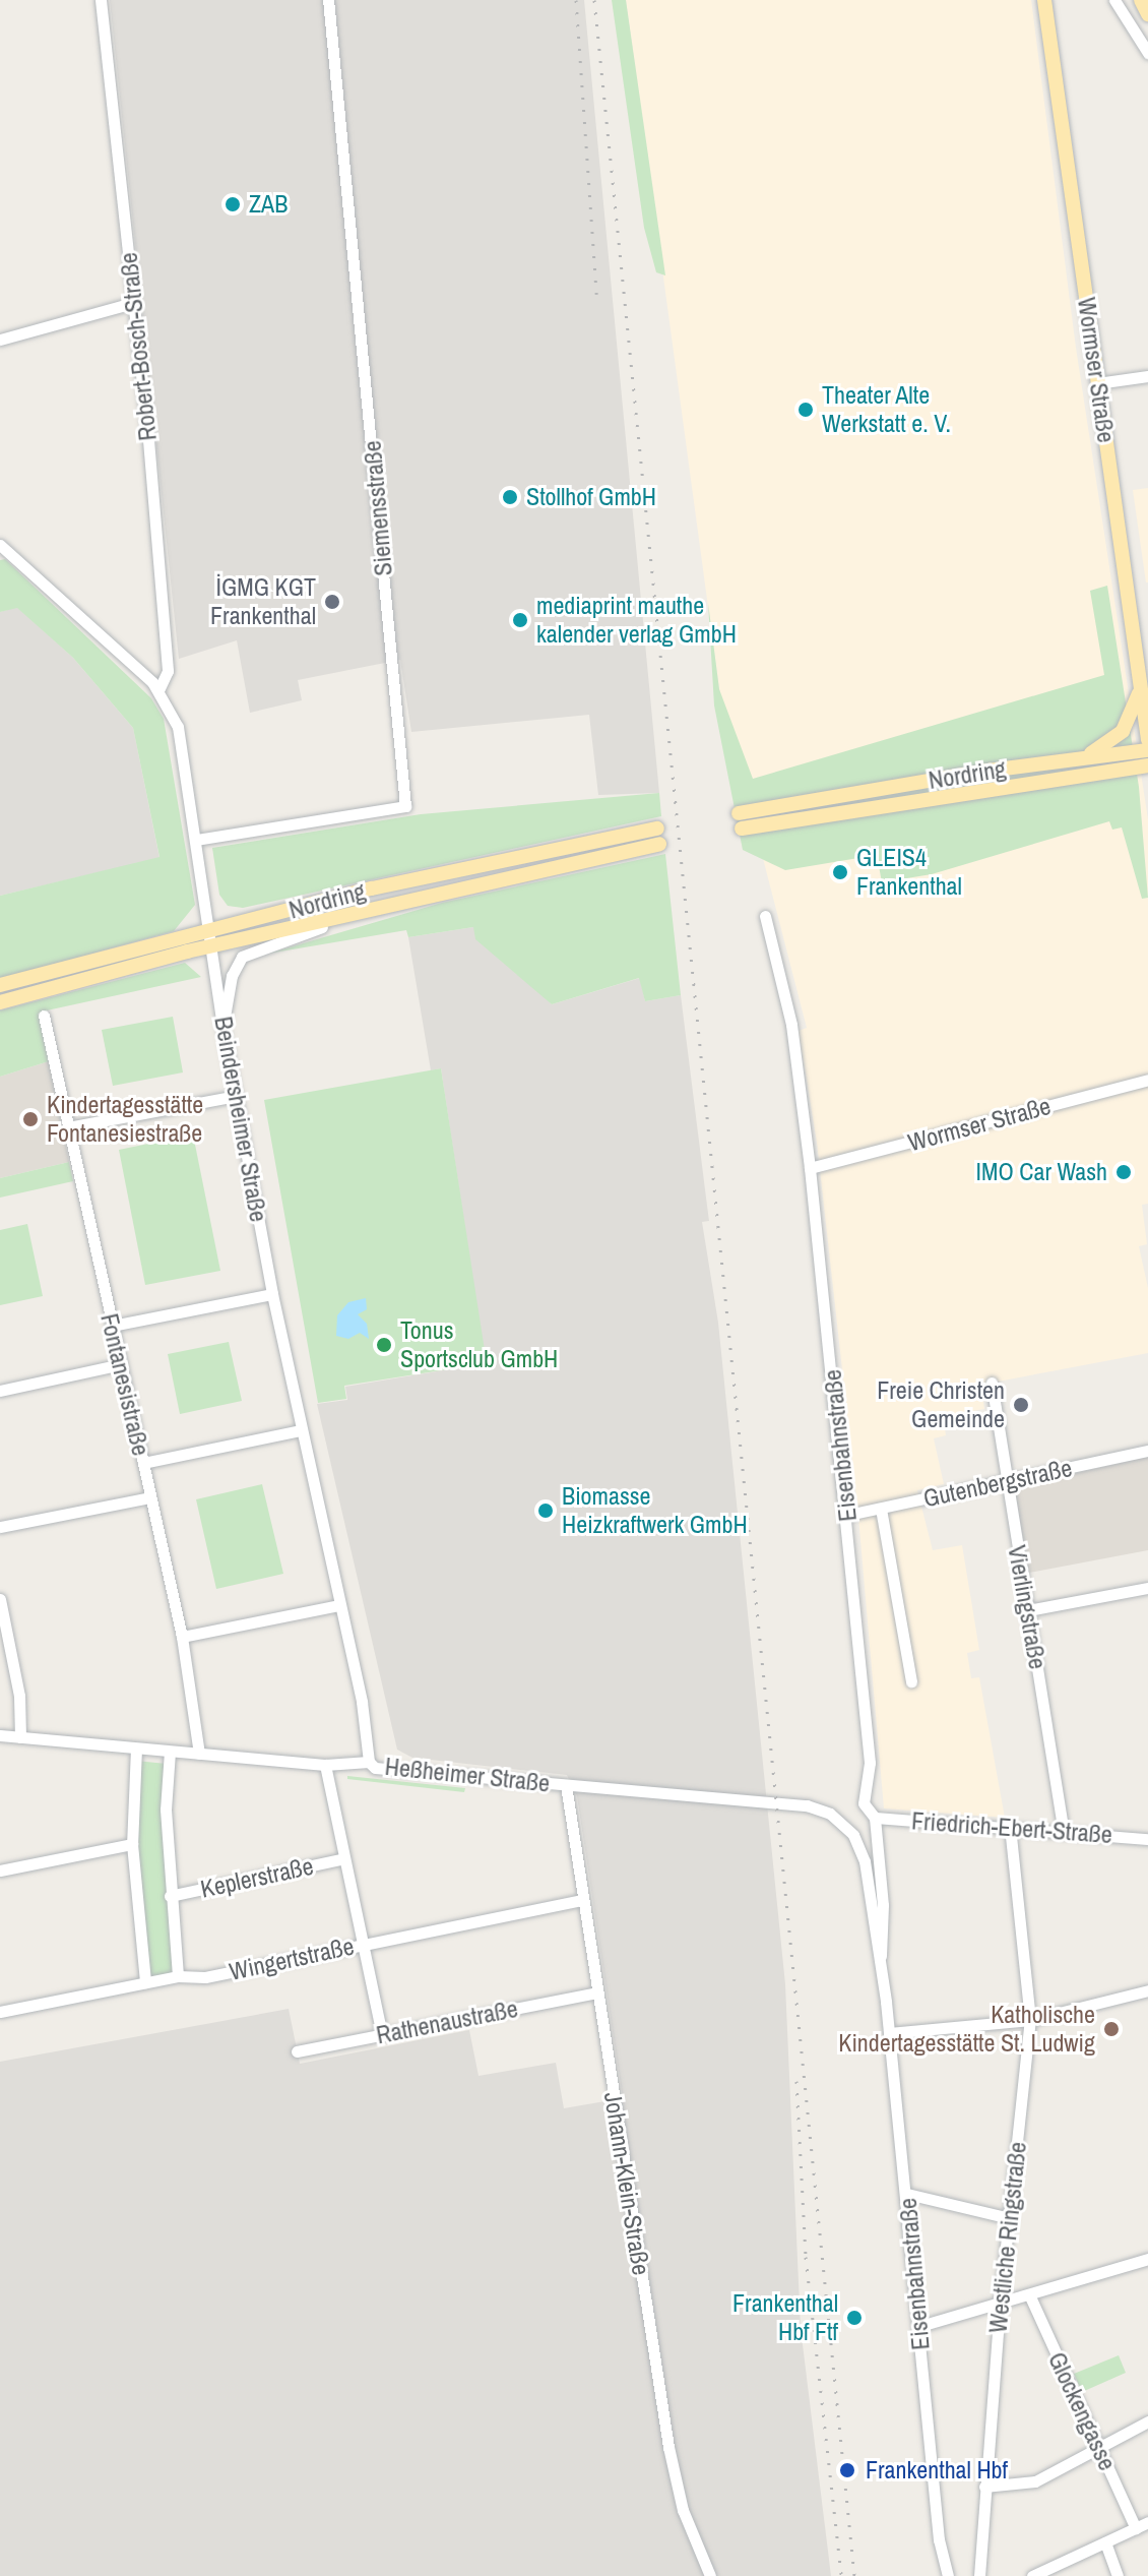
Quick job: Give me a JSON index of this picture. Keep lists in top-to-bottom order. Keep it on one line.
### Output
{"streets":{"main road":["Wormser Straße","Nordring"],"street":["Robert-Bosch-Straße","Siemensstraße","Beindersheimer Straße","Fontanesistraße","Eisenbahnstraße","Gutenbergstraße","Vierlingstraße","Heßheimer Straße","Friedrich-Ebert-Straße","Keplerstraße","Wingertstraße","Rathenaustraße","Johann-Klein-Straße","Westliche Ringstraße","Glockengasse"]},"crossings":[["Robert-Bosch-Straße","Beindersheimer Straße"],["Wormser Straße","Eisenbahnstraße"],["Siemensstraße","Beindersheimer Straße"],["Nordring","Beindersheimer Straße"],["Beindersheimer Straße","Heßheimer Straße"],["Fontanesistraße","Heßheimer Straße"],["Eisenbahnstraße","Gutenbergstraße"],["Eisenbahnstraße","Heßheimer Straße"],["Eisenbahnstraße","Friedrich-Ebert-Straße"],["Gutenbergstraße","Vierlingstraße"],["Vierlingstraße","Friedrich-Ebert-Straße"],["Heßheimer Straße","Johann-Klein-Straße"],["Friedrich-Ebert-Straße","Westliche Ringstraße"],["Wingertstraße","Johann-Klein-Straße"],["Rathenaustraße","Johann-Klein-Straße"]],"places":["ZAB","Theater Alte Werkstatt e. V.","Stollhof GmbH","İGMG KGT Frankenthal","mediaprint mauthe kalender verlag GmbH","GLEIS4 Frankenthal","Kindertagesstätte Fontanesiestraße","IMO Car Wash","Tonus Sportsclub GmbH","Freie Christen Gemeinde","Biomasse Heizkraftwerk GmbH","Katholische Kindertagesstätte St. Ludwig","Frankenthal Hbf Ftf","Frankenthal Hbf"]}
